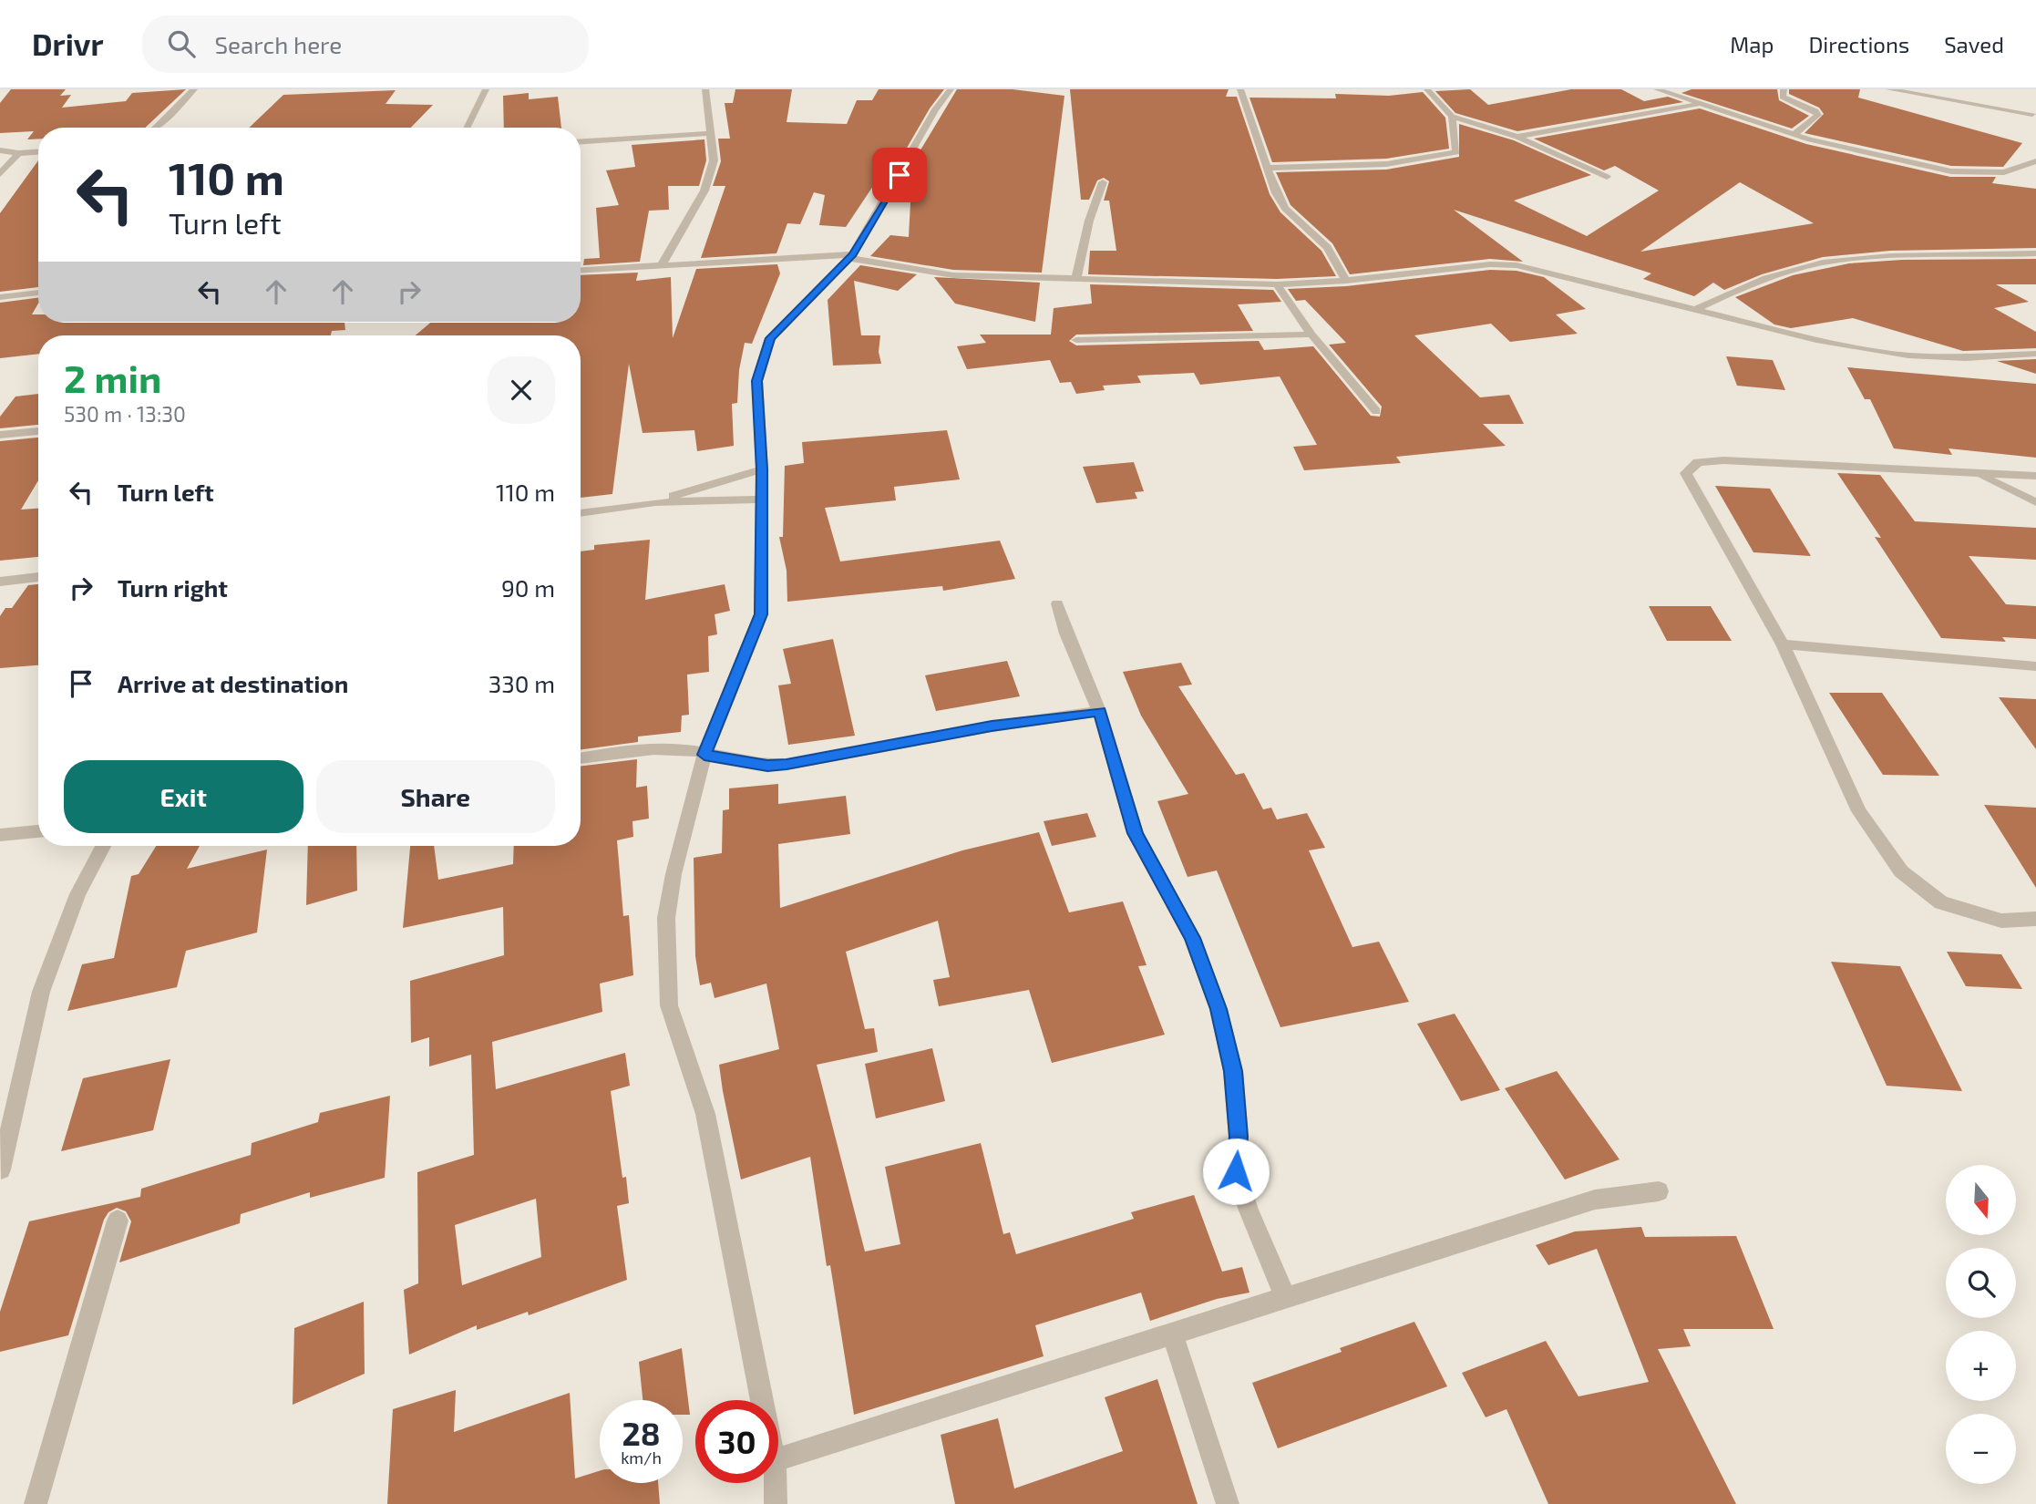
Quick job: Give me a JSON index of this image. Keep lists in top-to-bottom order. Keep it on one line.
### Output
{"north":"bottom","page":{"header":"Drivr","search":"Search here","nav":["Map","Directions","Saved"],"turn":["110 m","Turn left"],"heading":["2 min","530 m · 13:30"],"list":[{"name":"Turn left","value":"110 m"},{"name":"Turn right","value":"90 m"},{"name":"Arrive at destination","value":"330 m"}],"buttons":["Exit","Share"],"map_buttons":["+","−"],"speed":"28 km/h","limit":"30"}}
